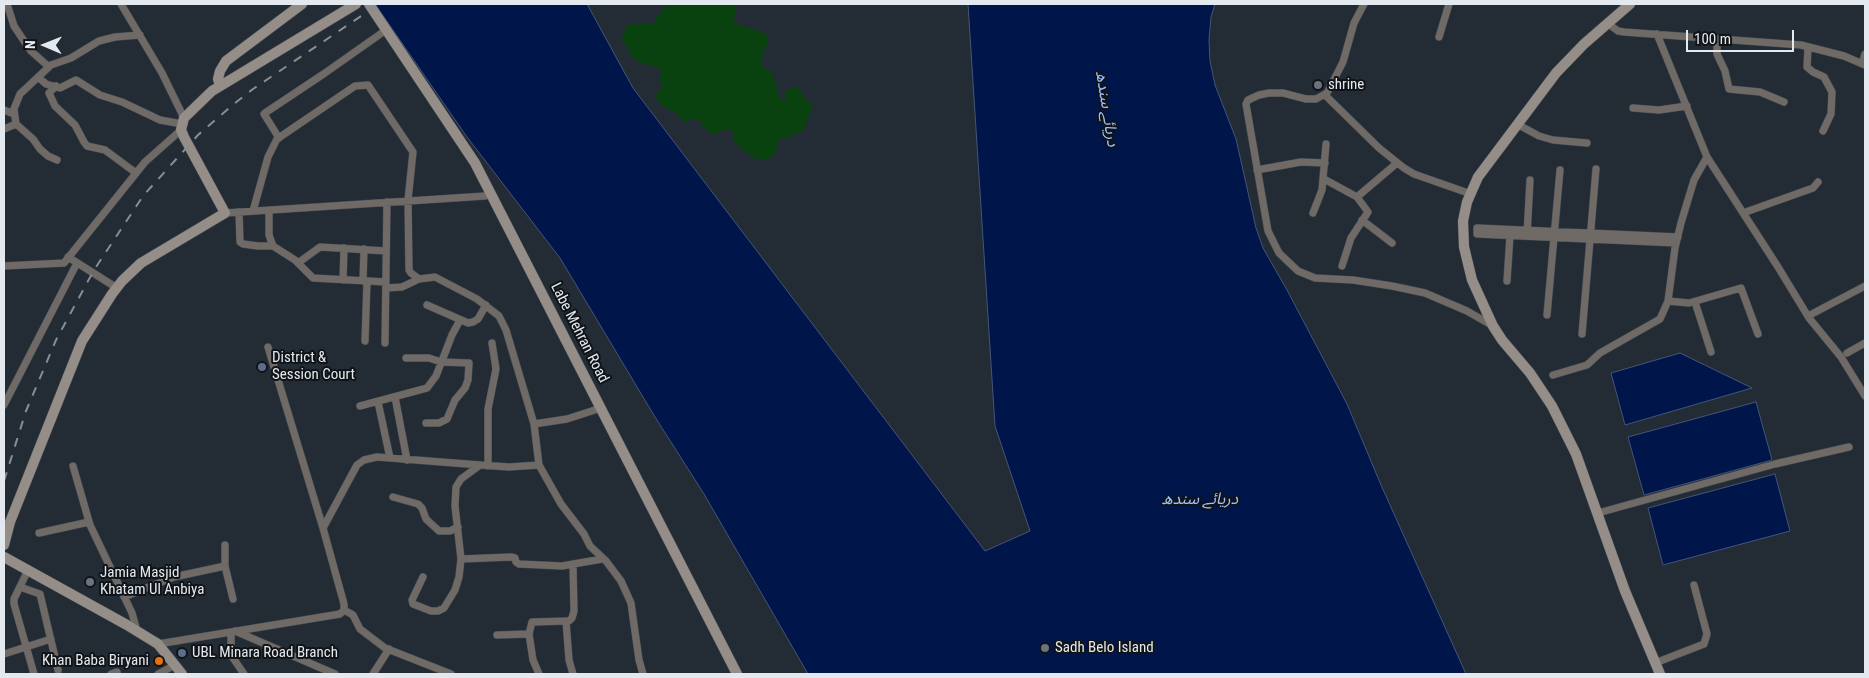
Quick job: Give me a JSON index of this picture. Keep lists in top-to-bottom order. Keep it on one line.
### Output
{"streets":{"main road":["Labe Mehran Road"]},"water":["دریائے سندھ"],"places":["shrine","District & Session Court","Jamia Masjid Khatam Ul Anbiya","Sadh Belo Island","UBL Minara Road Branch","Khan Baba Biryani"],"scale_bar":"100 m","north":"left"}
